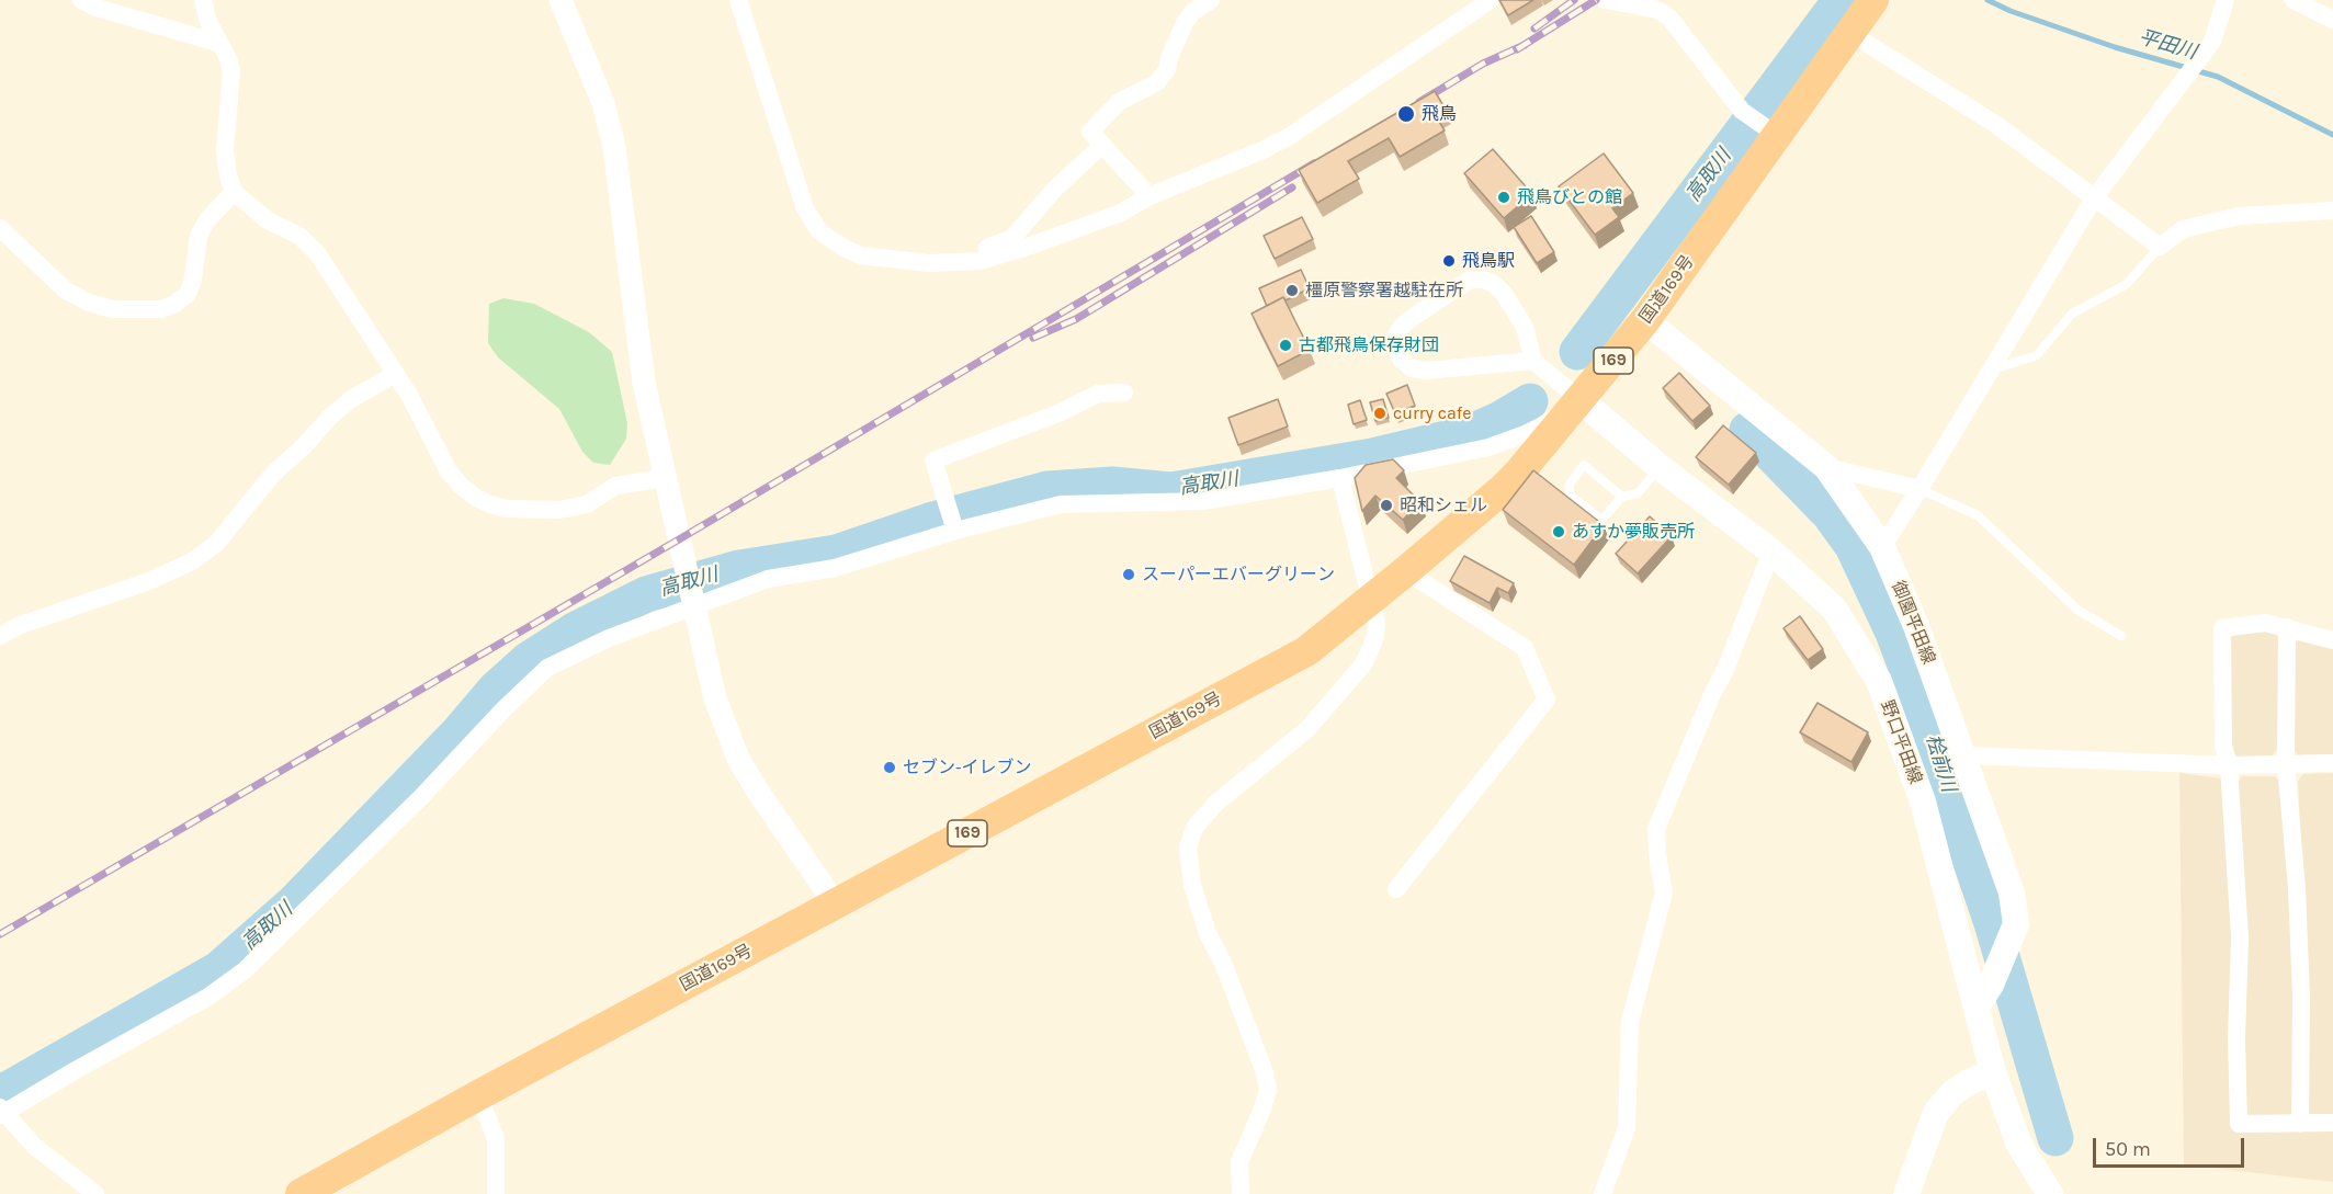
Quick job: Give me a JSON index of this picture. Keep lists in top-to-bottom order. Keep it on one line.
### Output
{"streets":{"highway":["国道169号","169"],"main road":["御園平田線","野口平田線"]},"crossings":[["国道169号","御園平田線"],["国道169号","野口平田線"],["御園平田線","野口平田線"]],"water":["平田川","高取川","桧前川"],"places":["飛鳥","飛鳥びとの館","飛鳥駅","橿原警察署越駐在所","古都飛鳥保存財団","curry cafe","昭和シェル","あすか夢販売所","スーパーエバーグリーン","セブン-イレブン"],"scale_bar":"50 m"}
